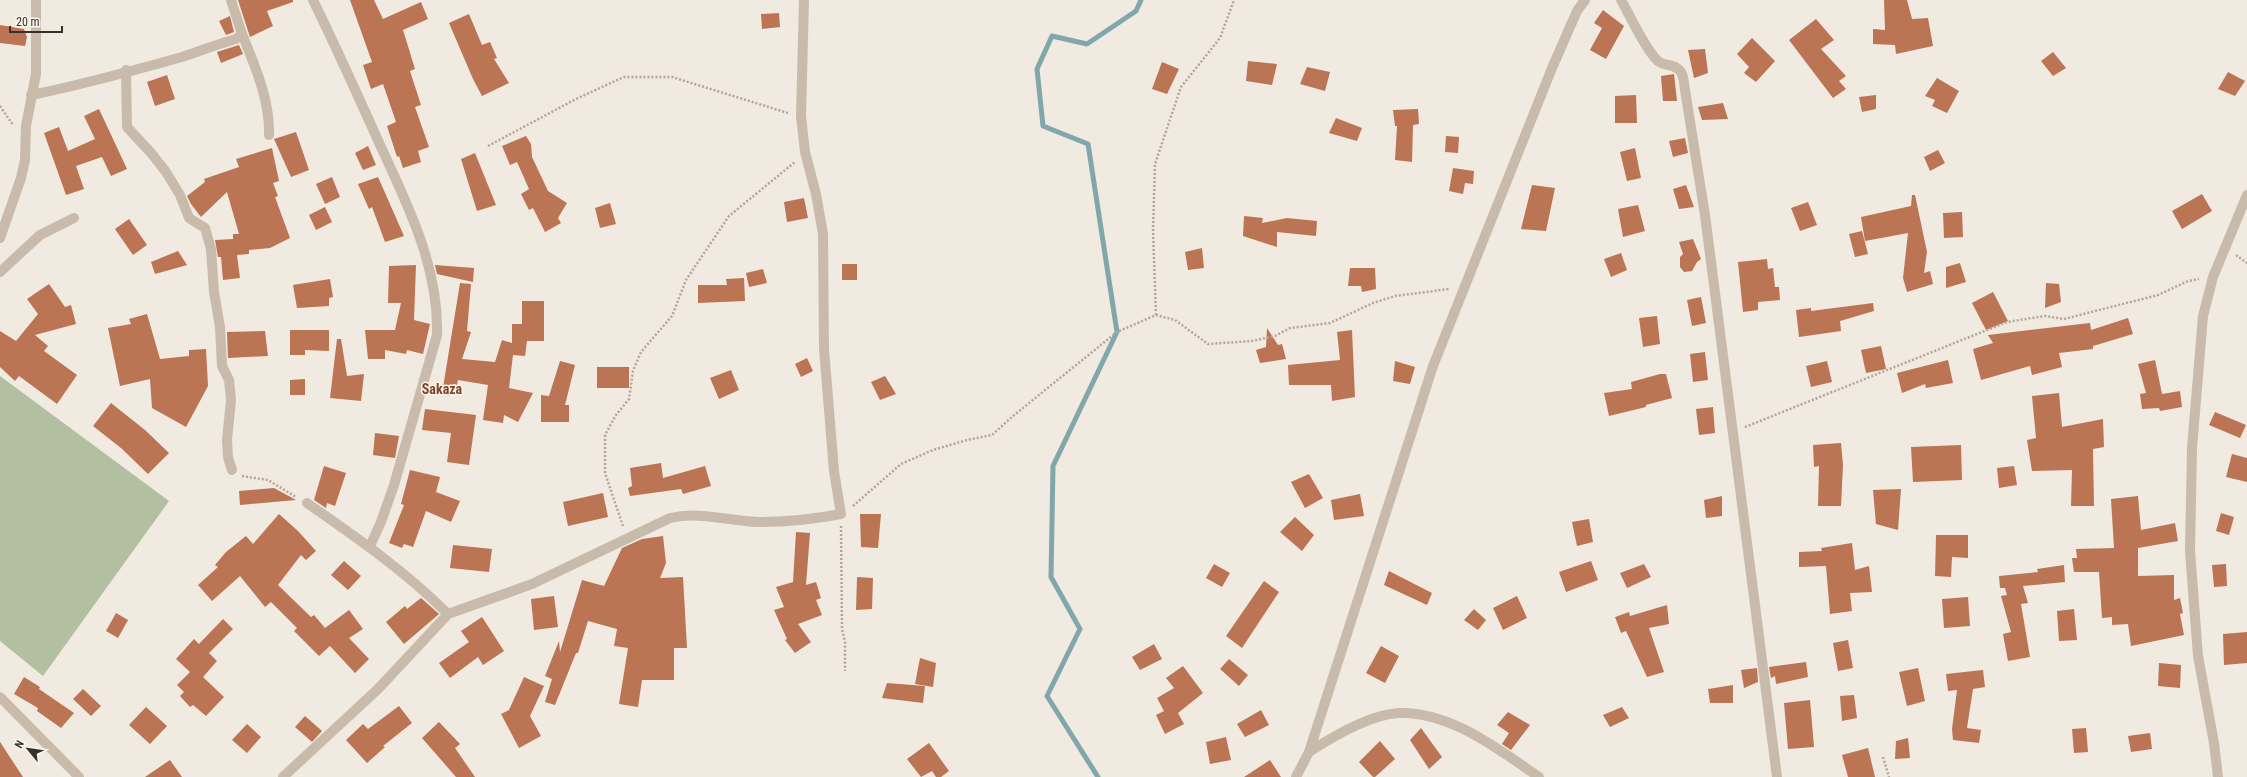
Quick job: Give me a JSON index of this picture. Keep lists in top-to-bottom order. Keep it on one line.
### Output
{"districts":["Sakaza"],"scale_bar":"20 m","north":"top left"}
